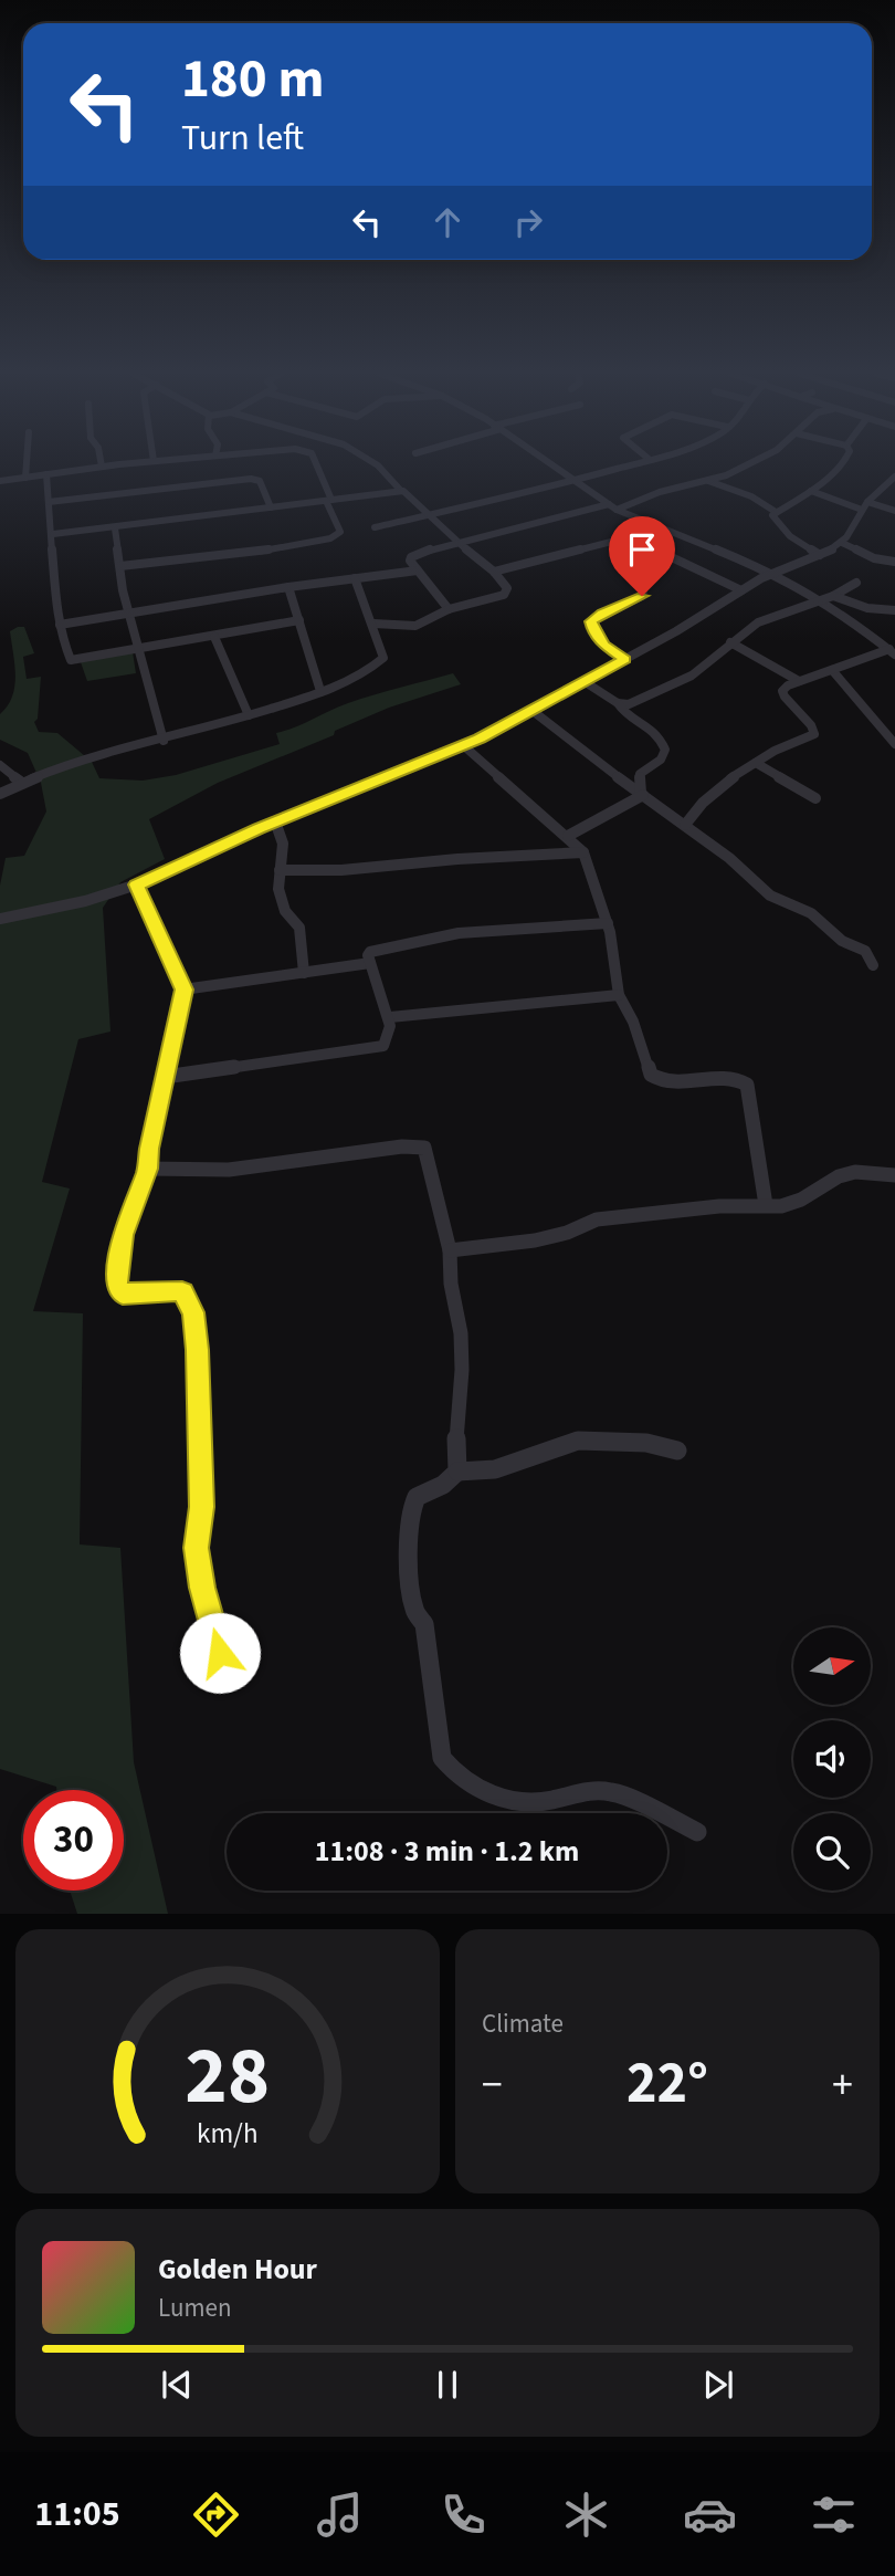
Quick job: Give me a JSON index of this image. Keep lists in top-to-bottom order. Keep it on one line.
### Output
{"north":"right","page":{"turn":["180 m","Turn left"],"limit":"30","trip":"11:08 · 3 min · 1.2 km","tile":"Climate","heat":["−","22°","+"],"song":["Golden Hour","Lumen"],"tabs":"11:05","gauge":["28","km/h"]}}
